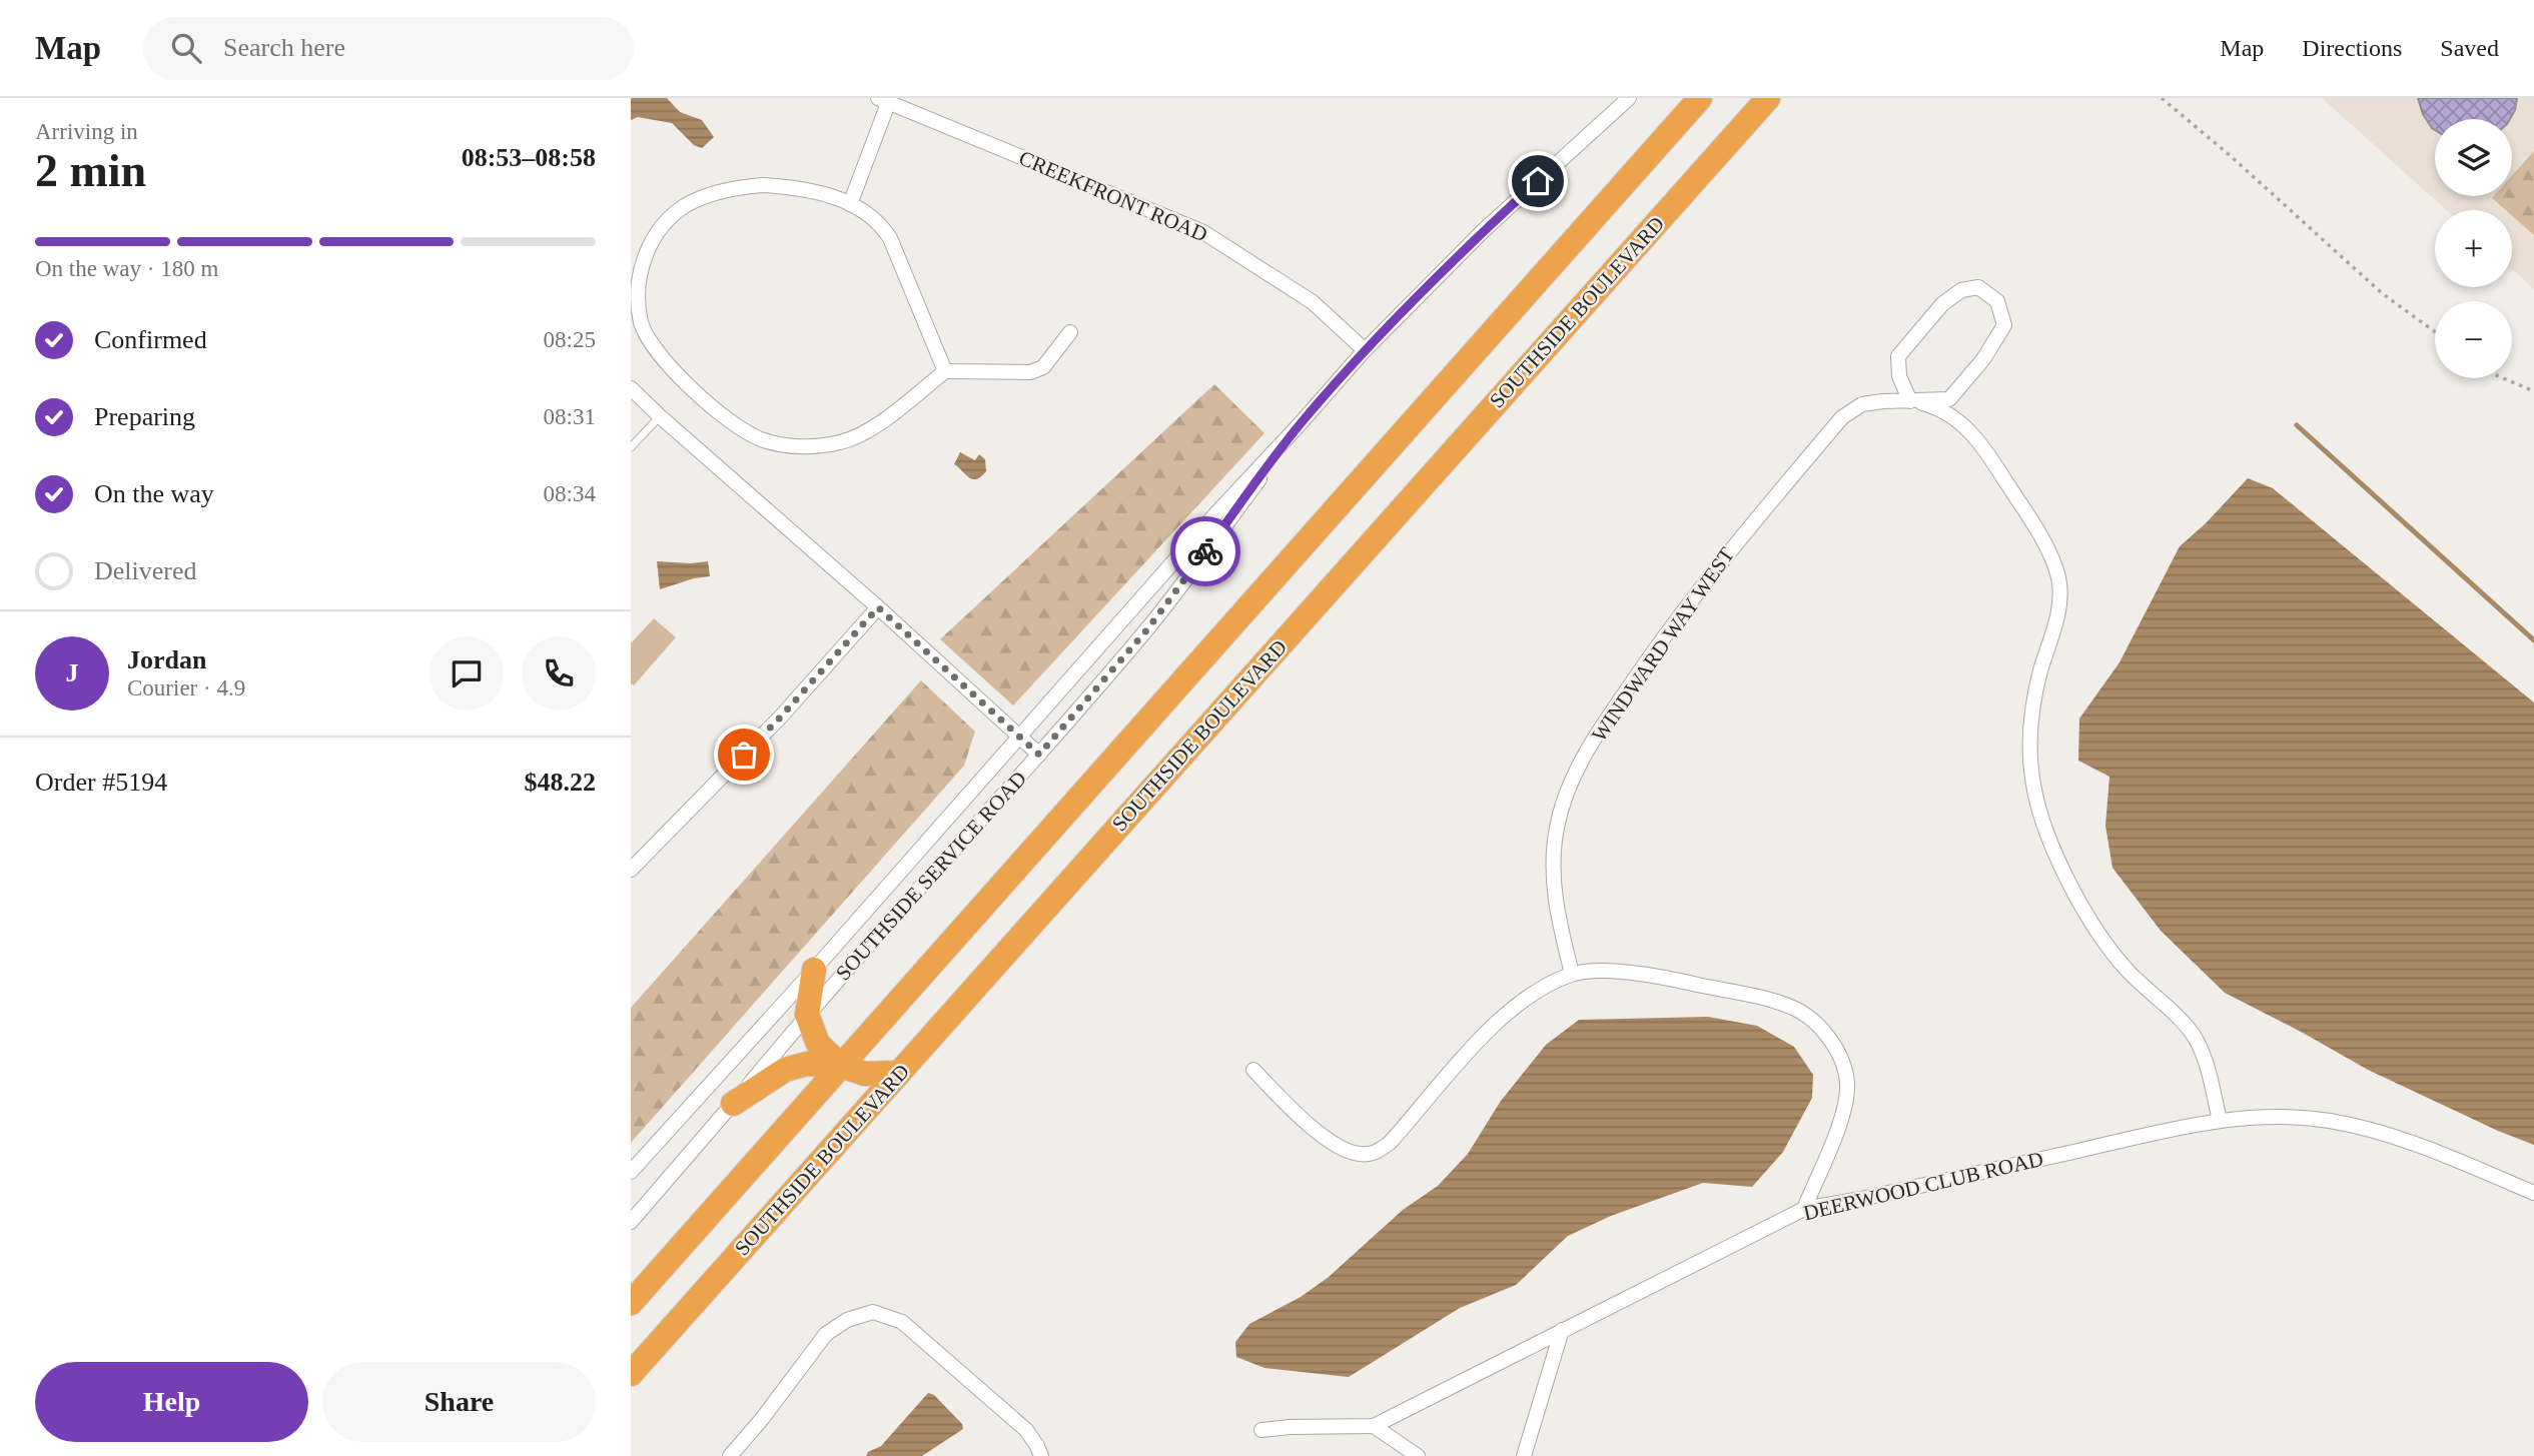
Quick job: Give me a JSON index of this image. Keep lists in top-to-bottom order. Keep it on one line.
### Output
{"streets":{"highway":["SOUTHSIDE BOULEVARD"],"street":["CREEKFRONT ROAD","WINDWARD WAY WEST","SOUTHSIDE SERVICE ROAD","DEERWOOD CLUB ROAD"]},"crossings":[["CREEKFRONT ROAD","SOUTHSIDE SERVICE ROAD"]],"page":{"header":"Map","search":"Search here","nav":["Map","Directions","Saved"],"heading":["2 min","Arriving in","08:53–08:58"],"panel":["Jordan","Courier · 4.9","Order #5194","$48.22"],"map_buttons":["+","−"],"bar":"On the way · 180 m","list":[["Confirmed","08:25"],["Preparing","08:31"],["On the way","08:34"],"Delivered"],"round":"J","buttons":["Help","Share"]}}
